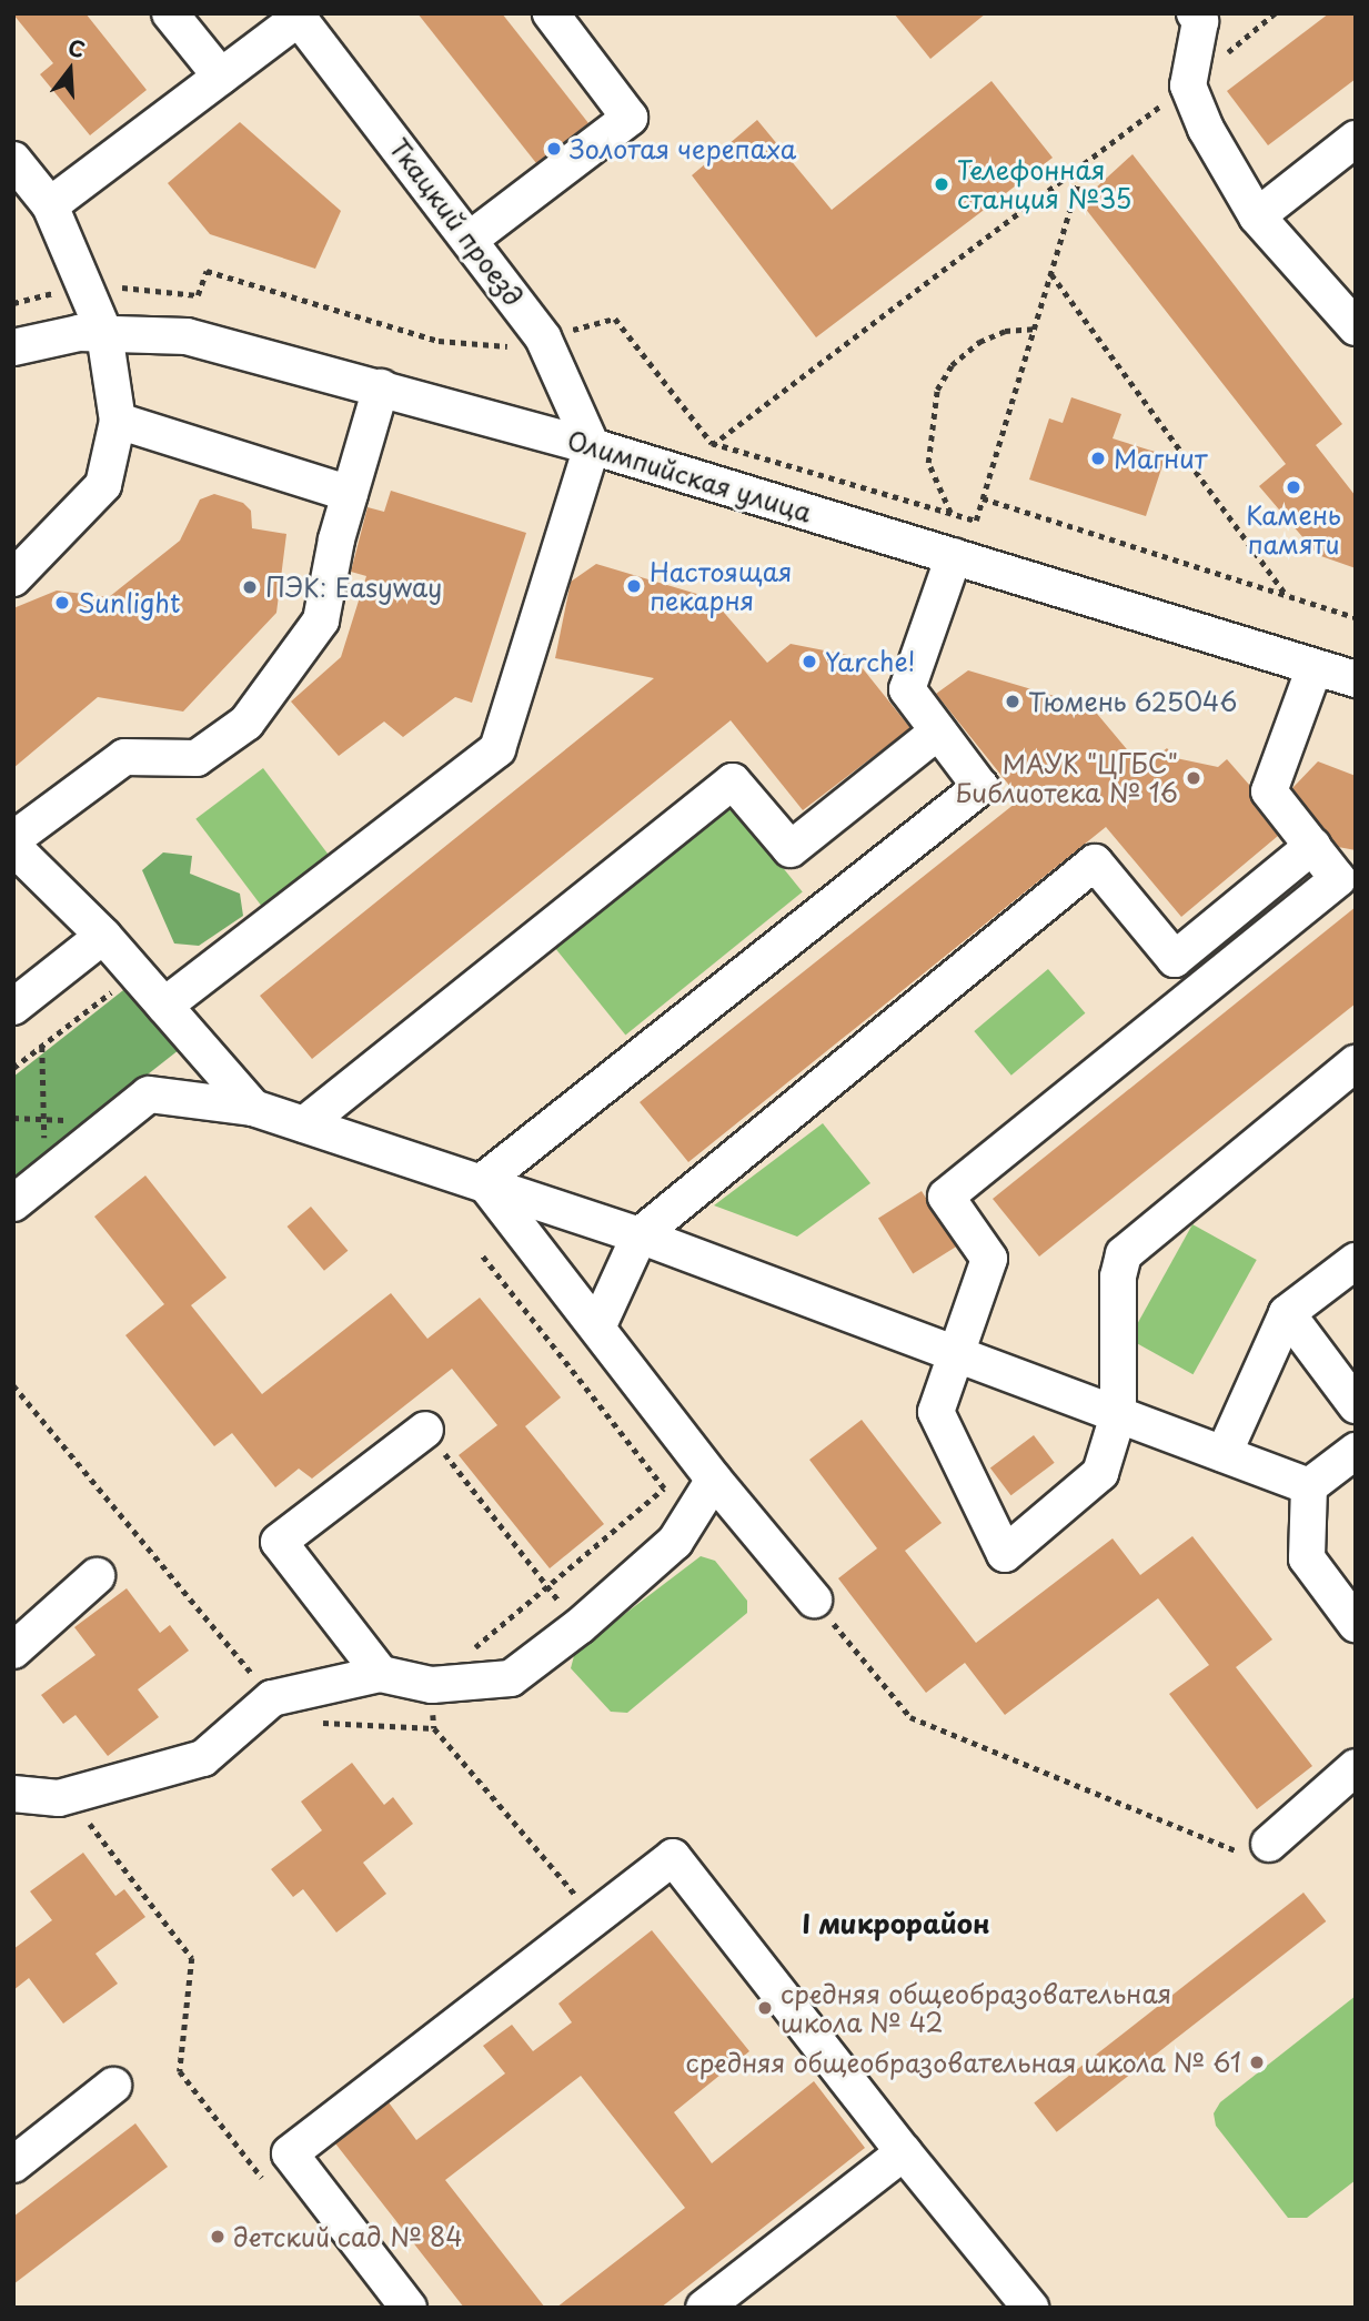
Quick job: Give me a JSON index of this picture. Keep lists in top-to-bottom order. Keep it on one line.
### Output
{"streets":{"street":["Ткацкий проезд","Олимпийская улица"]},"crossings":[["Ткацкий проезд","Олимпийская улица"]],"districts":["I микрорайон"],"places":["Золотая черепаха","Телефонная станция №35","Магнит","Камень памяти","Настоящая пекарня","ПЭК: Easyway","Sunlight","Yarche!","Тюмень 625046","МАУК \"ЦГБС\" Библиотека № 16","средняя общеобразовательная школа № 42","средняя общеобразовательная школа № 61","детский сад № 84"],"north":"top"}
